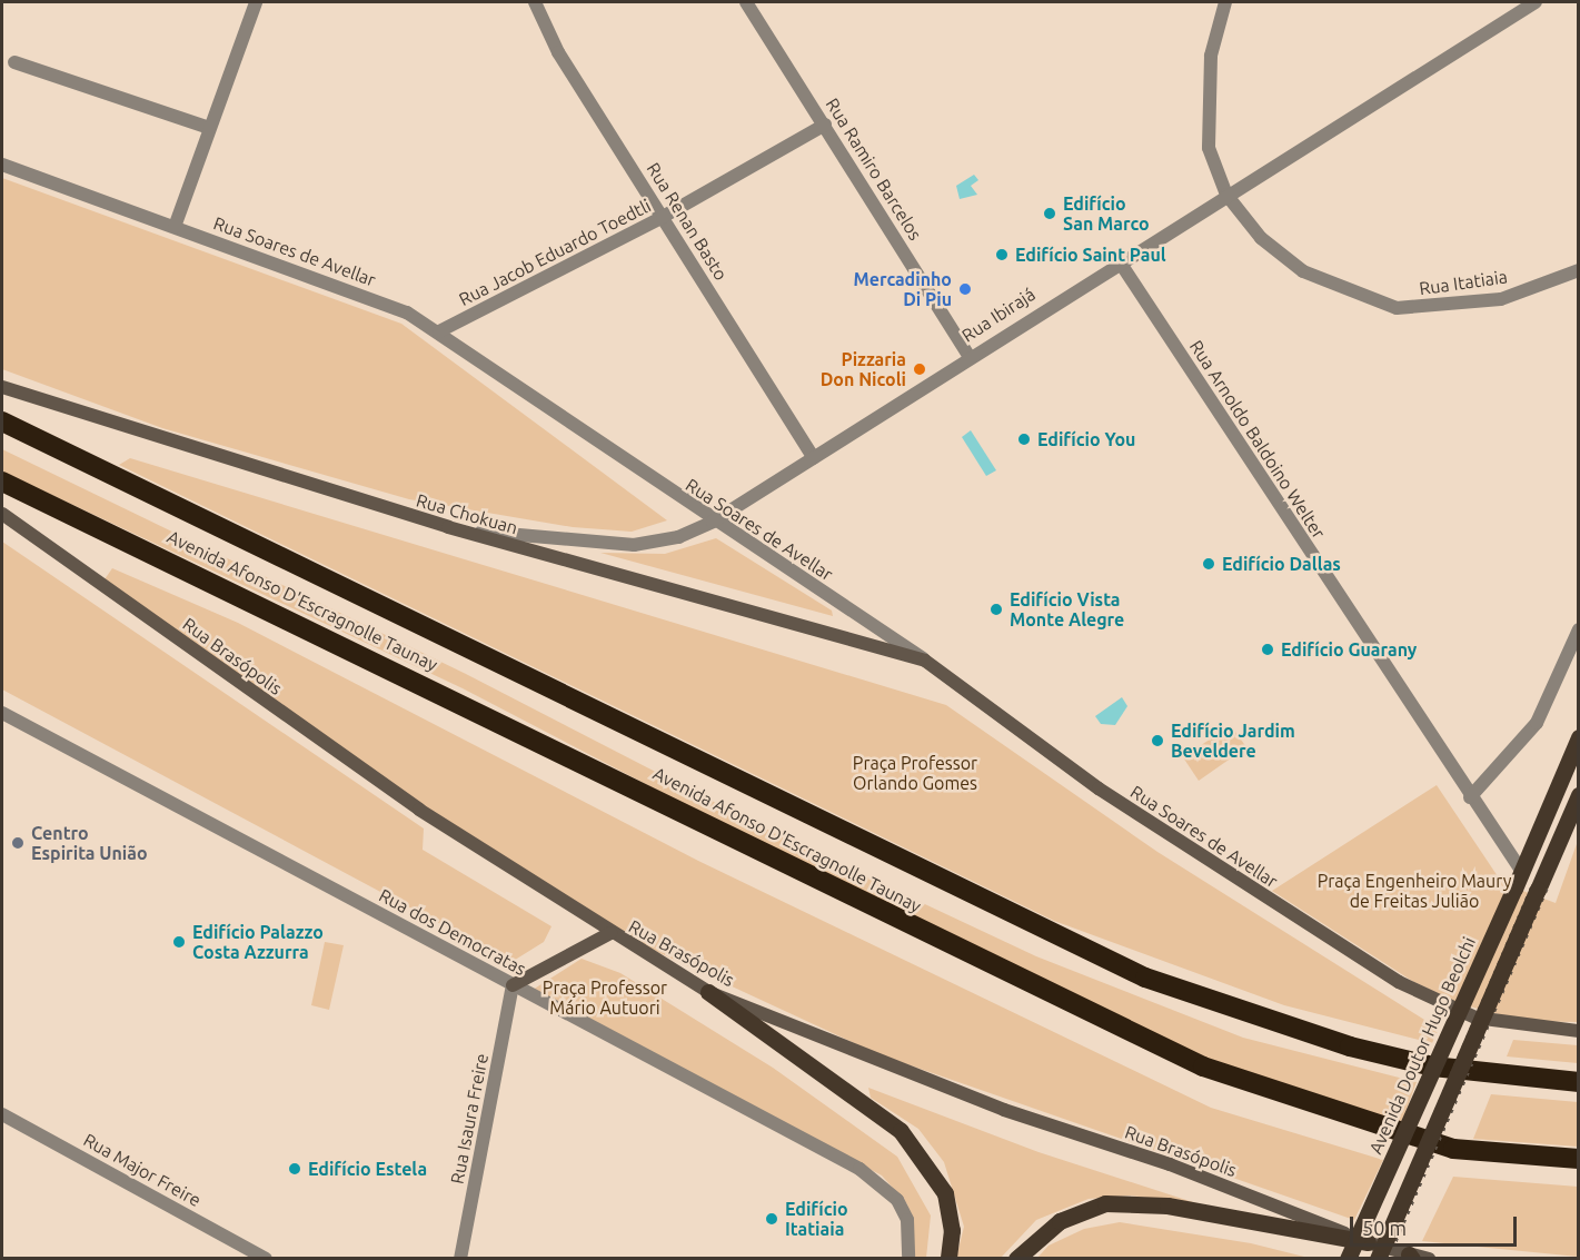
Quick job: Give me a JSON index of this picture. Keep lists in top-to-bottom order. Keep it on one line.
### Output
{"streets":{"highway":["Avenida Afonso D'Escragnolle Taunay"],"main road":["Avenida Doutor Hugo Beolchi"],"street":["Rua Ramiro Barcelos","Rua Renan Basto","Rua Soares de Avellar","Rua Jacob Eduardo Toedtli","Rua Itatiaia","Rua Ibirajá","Rua Arnoldo Baldoino Welter","Rua Chokuan","Rua Brasópolis","Rua dos Democratas","Rua Isaura Freire","Rua Major Freire"]},"crossings":[["Rua Ramiro Barcelos","Rua Jacob Eduardo Toedtli"],["Rua Ramiro Barcelos","Rua Ibirajá"],["Rua Renan Basto","Rua Jacob Eduardo Toedtli"],["Rua Renan Basto","Rua Ibirajá"],["Rua Soares de Avellar","Rua Jacob Eduardo Toedtli"],["Rua Soares de Avellar","Rua Ibirajá"],["Rua Soares de Avellar","Rua Chokuan"],["Rua Itatiaia","Rua Ibirajá"],["Rua Ibirajá","Rua Arnoldo Baldoino Welter"],["Rua Ibirajá","Rua Chokuan"],["Rua Arnoldo Baldoino Welter","Avenida Doutor Hugo Beolchi"],["Rua dos Democratas","Rua Isaura Freire"]],"parks":["Praça Professor Orlando Gomes","Praça Engenheiro Maury de Freitas Julião","Praça Professor Mário Autuori"],"places":["Edifício San Marco","Edifício Saint Paul","Mercadinho Di Piu","Pizzaria Don Nicoli","Edifício You","Edifício Dallas","Edifício Vista Monte Alegre","Edifício Guarany","Edifício Jardim Beveldere","Centro Espirita União","Edifício Palazzo Costa Azzurra","Edifício Estela","Edifício Itatiaia"],"scale_bar":"50 m"}
